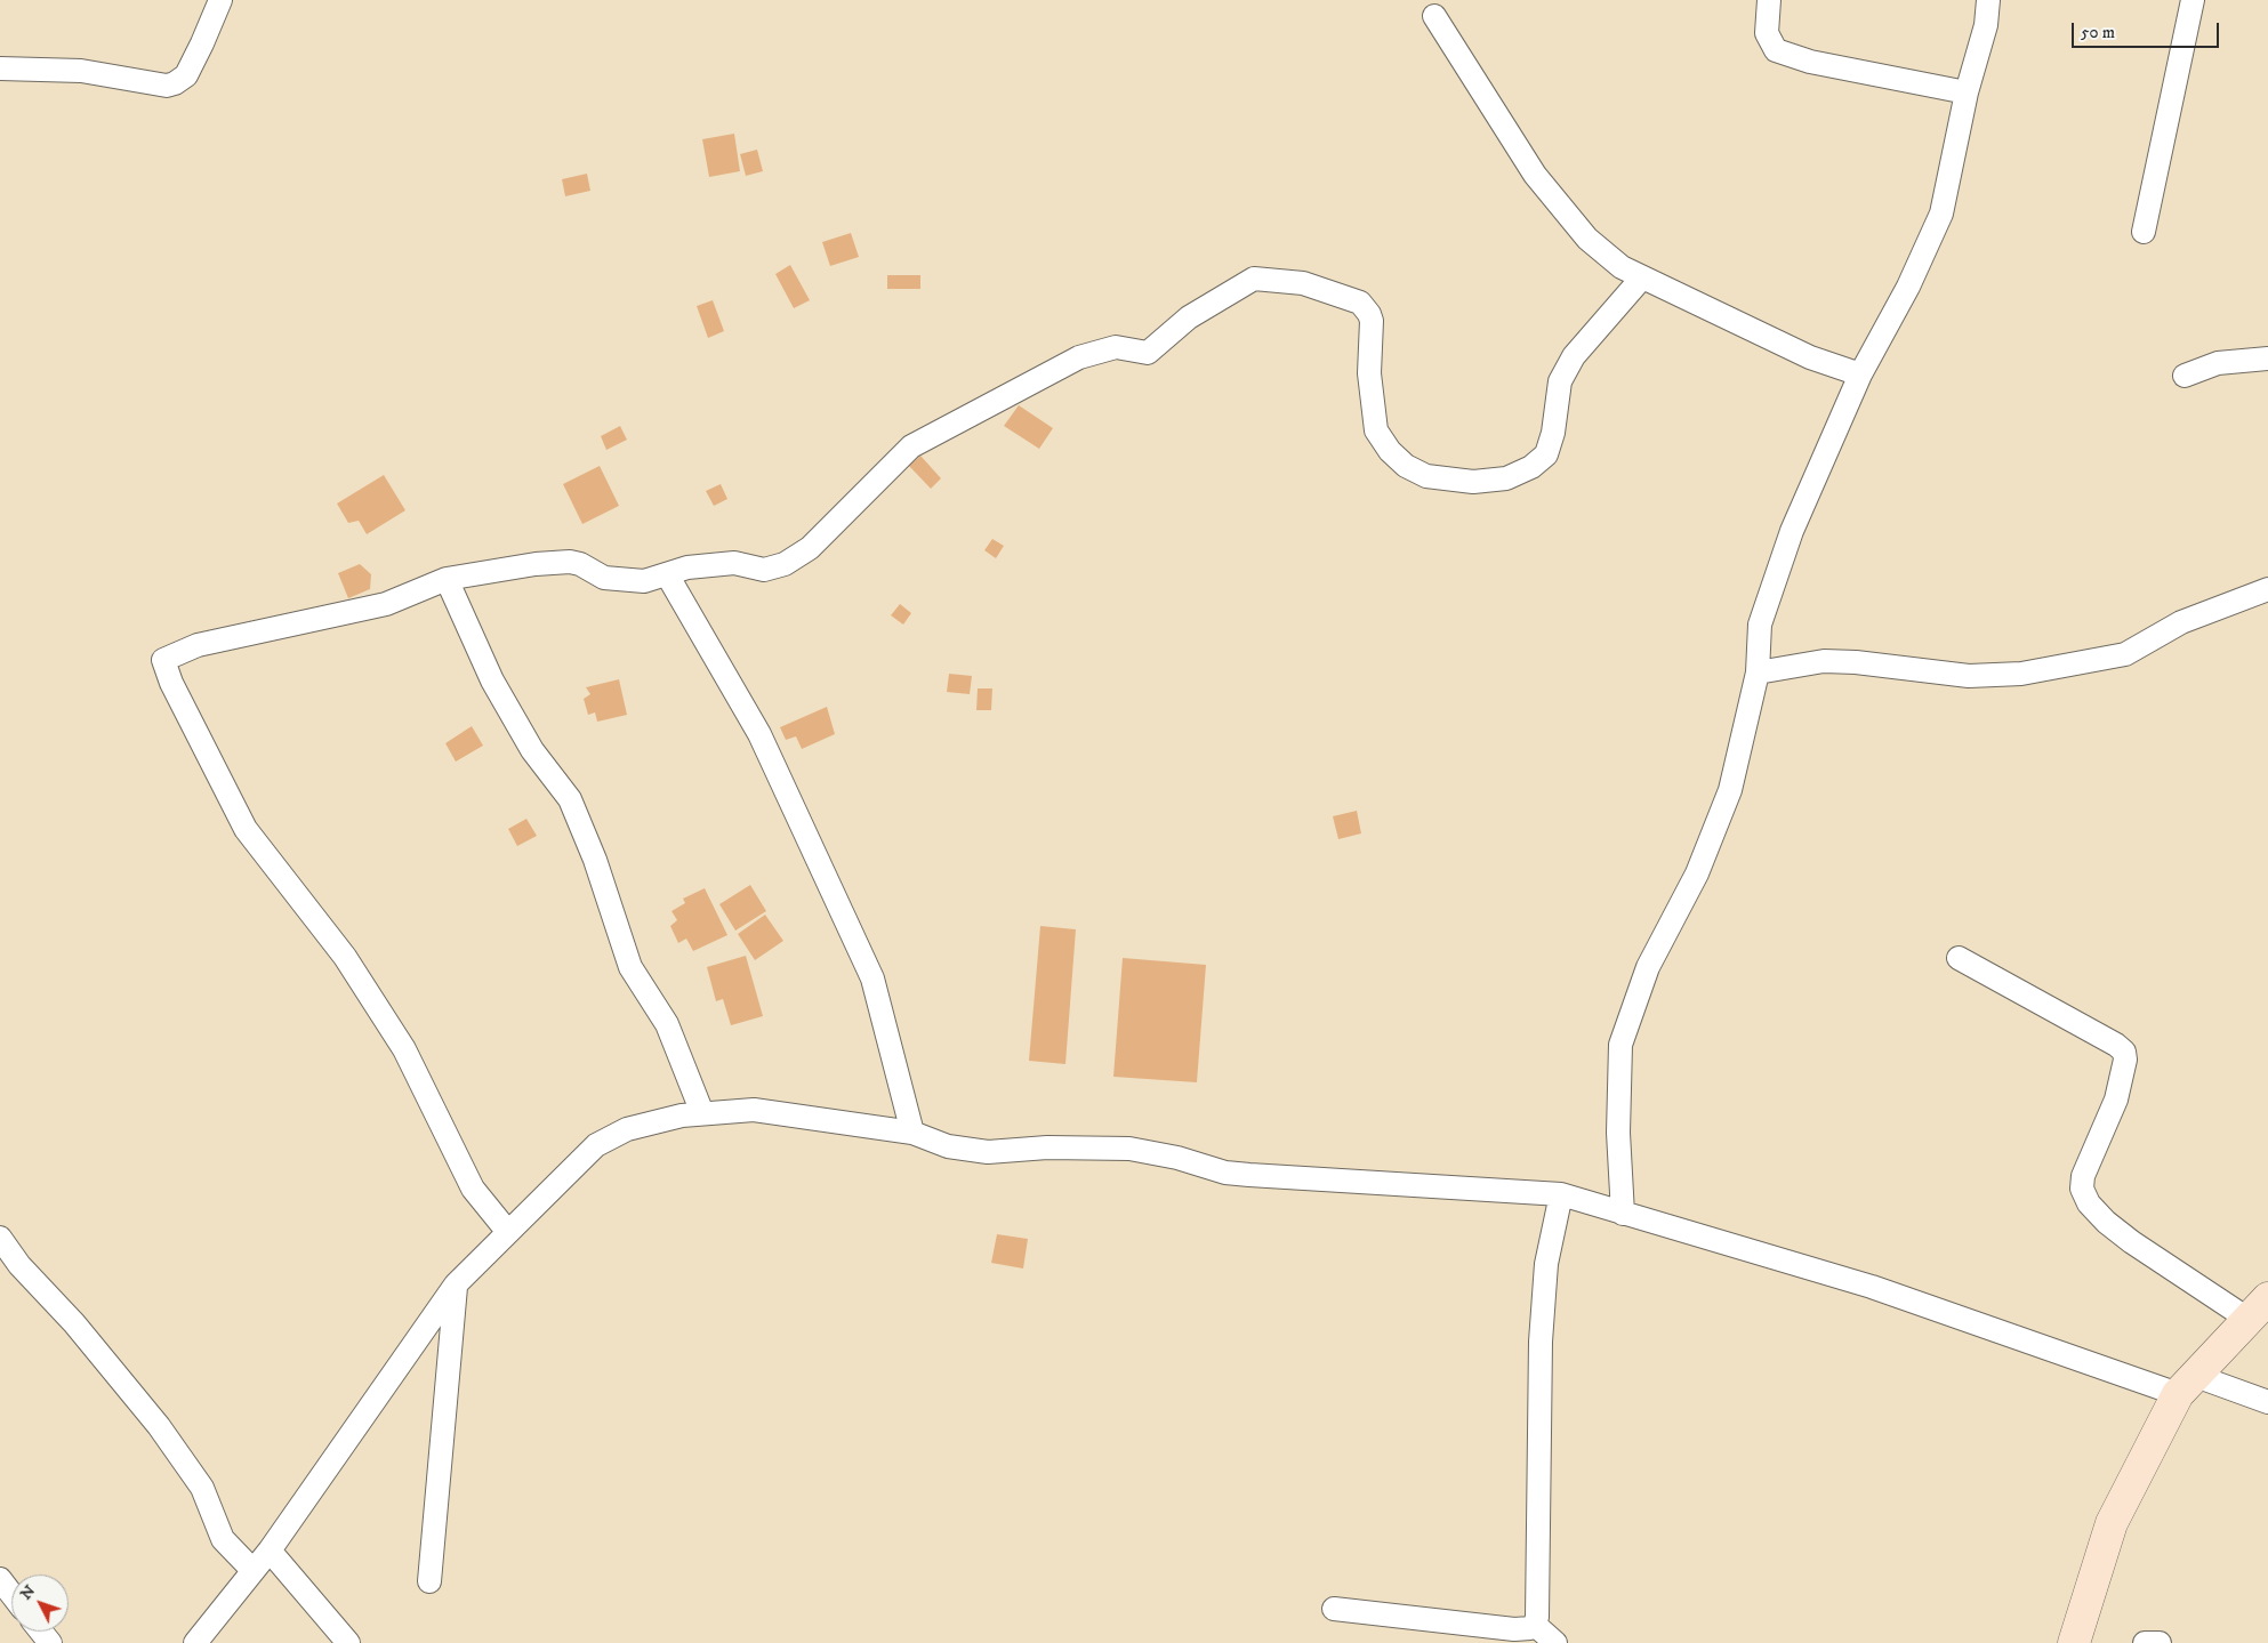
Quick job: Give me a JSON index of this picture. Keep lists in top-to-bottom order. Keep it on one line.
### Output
{"scale_bar":"50 m","north":"top left"}
